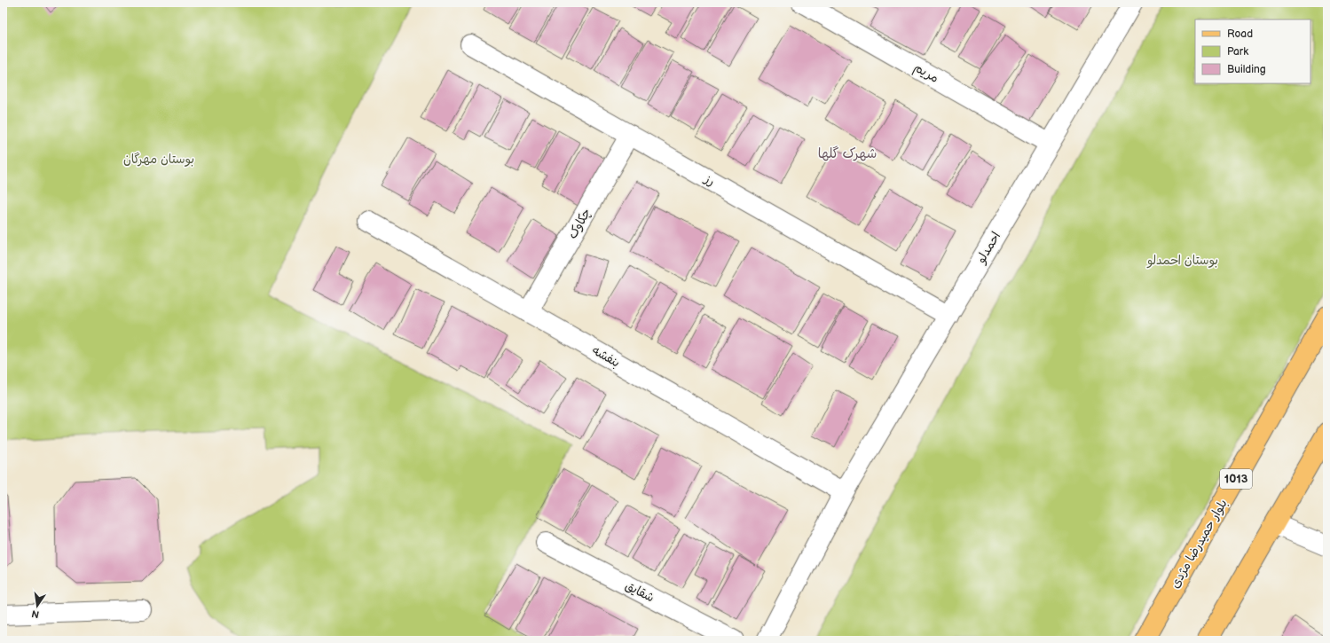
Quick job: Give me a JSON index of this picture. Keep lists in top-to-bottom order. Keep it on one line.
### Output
{"streets":{"main road":["1013","بلوار حمیدرضا مژدی"],"street":["مریم","رز","چکاوک","احمدلو","بنفشه","شقایق"]},"crossings":[["مریم","احمدلو"],["رز","چکاوک"],["رز","احمدلو"],["چکاوک","بنفشه"],["احمدلو","بنفشه"]],"districts":["شهرک گلها"],"parks":["بوستان مهرگان","بوستان احمدلو"],"legend":["Road","Park","Building"],"north":"bottom"}
